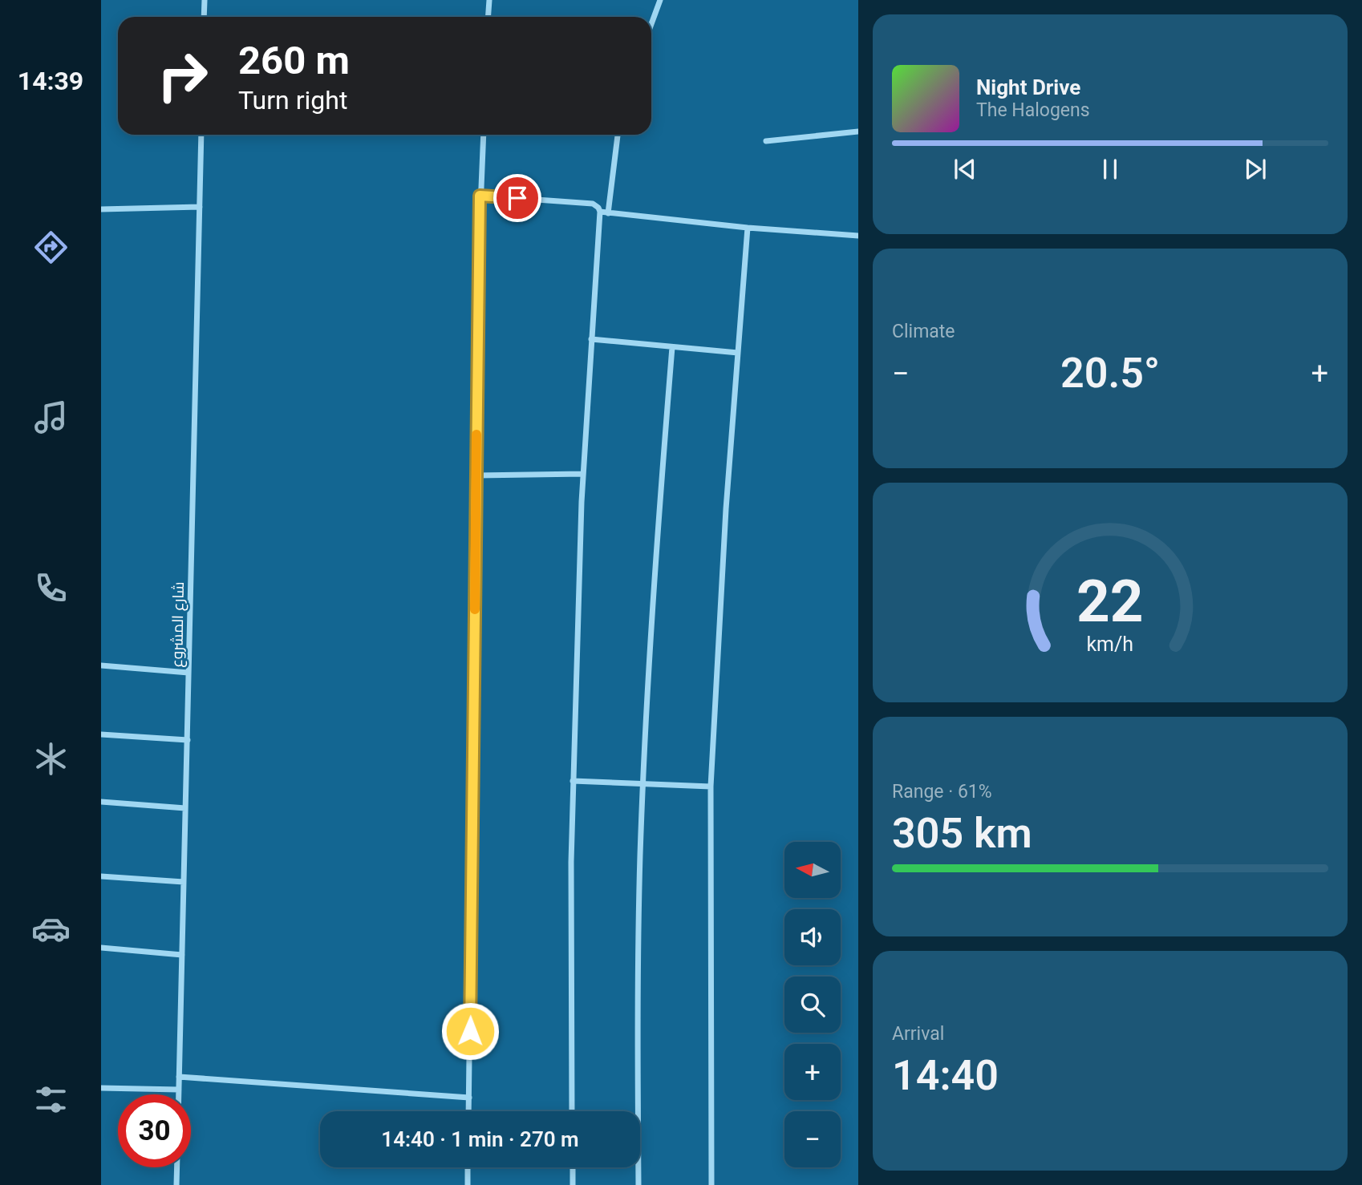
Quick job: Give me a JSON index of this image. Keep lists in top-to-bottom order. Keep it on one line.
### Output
{"streets":{"street":["شارع المشروع"]},"north":"left","page":{"tabs":"14:39","turn":["260 m","Turn right"],"song":["Night Drive","The Halogens"],"tile":["Climate",["Range · 61%","305 km"],["Arrival","14:40"]],"heat":["−","20.5°","+"],"map_buttons":["+","−"],"limit":"30","trip":"14:40 · 1 min · 270 m","gauge":["22","km/h"]}}
